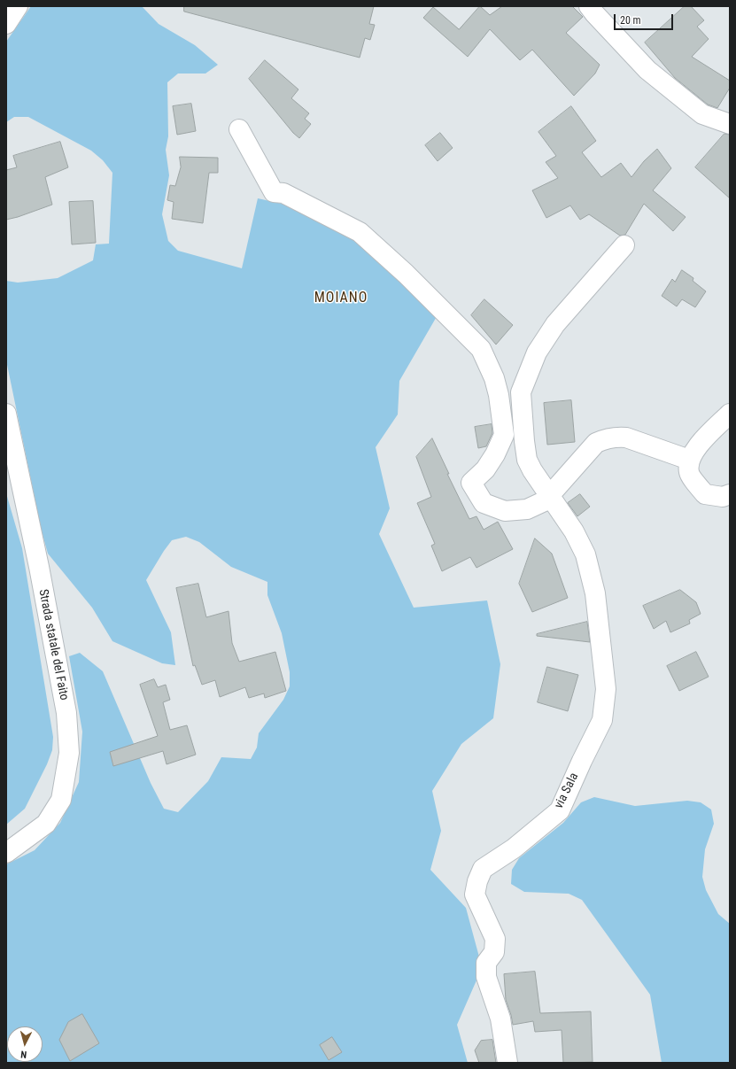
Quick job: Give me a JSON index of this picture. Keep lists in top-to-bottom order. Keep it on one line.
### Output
{"streets":{"street":["Strada statale del Faito","via Sala"]},"districts":["MOIANO"],"scale_bar":"20 m","north":"bottom"}
